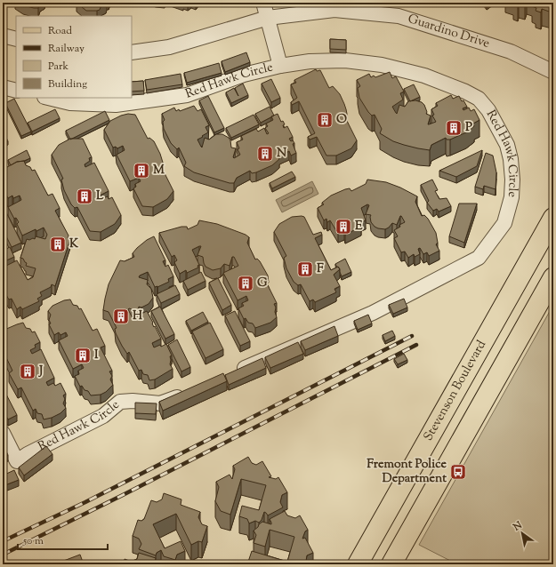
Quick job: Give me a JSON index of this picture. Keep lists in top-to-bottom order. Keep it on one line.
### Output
{"streets":{"main road":["Stevenson Boulevard"],"street":["Guardino Drive","Red Hawk Circle"]},"places":{"building":["O","P","N","M","L","E","K","F","G","H","I","J"],"bus stop":["Fremont Police Department"]},"legend":["Road","Railway","Park","Building"],"scale_bar":"50 m","north":"top left"}
